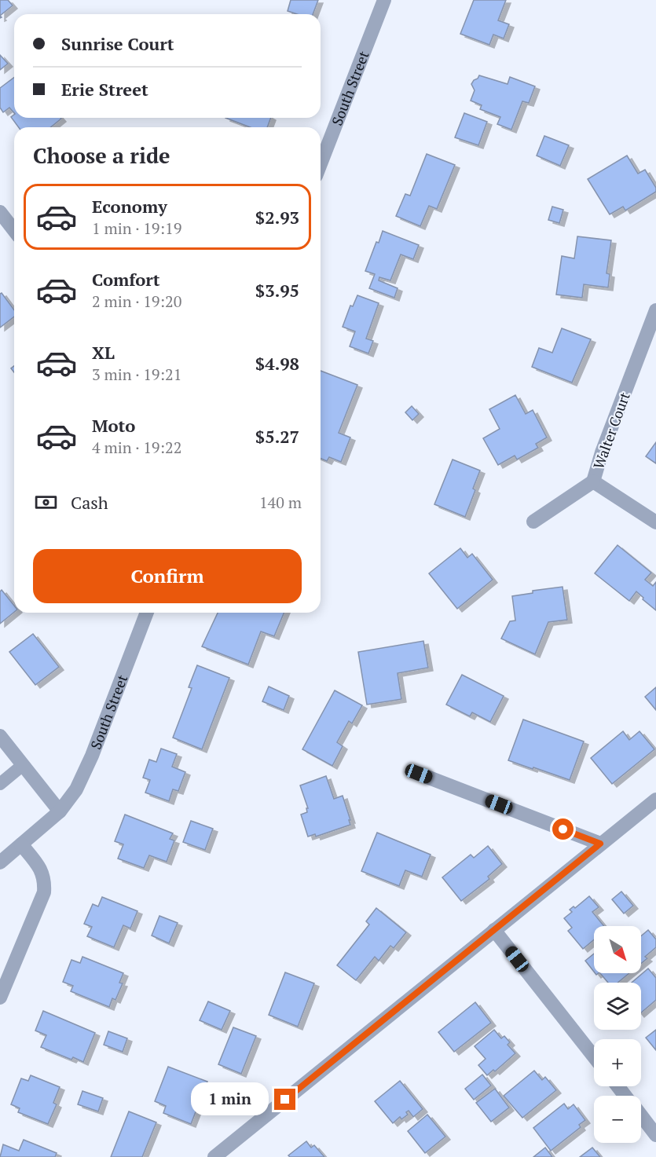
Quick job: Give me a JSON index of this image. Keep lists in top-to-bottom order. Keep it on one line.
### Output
{"streets":{"street":["South Street","Walter Court"]},"north":"bottom right","page":{"banner":["Sunrise Court","Erie Street"],"heading":"Choose a ride","list":[{"name":"Economy","note":"1 min · 19:19","value":"$2.93"},{"name":"Comfort","note":"2 min · 19:20","value":"$3.95"},{"name":"XL","note":"3 min · 19:21","value":"$4.98"},{"name":"Moto","note":"4 min · 19:22","value":"$5.27"}],"pay":["Cash","140 m"],"buttons":"Confirm","map_buttons":["+","−"],"bubble":"1 min"}}
